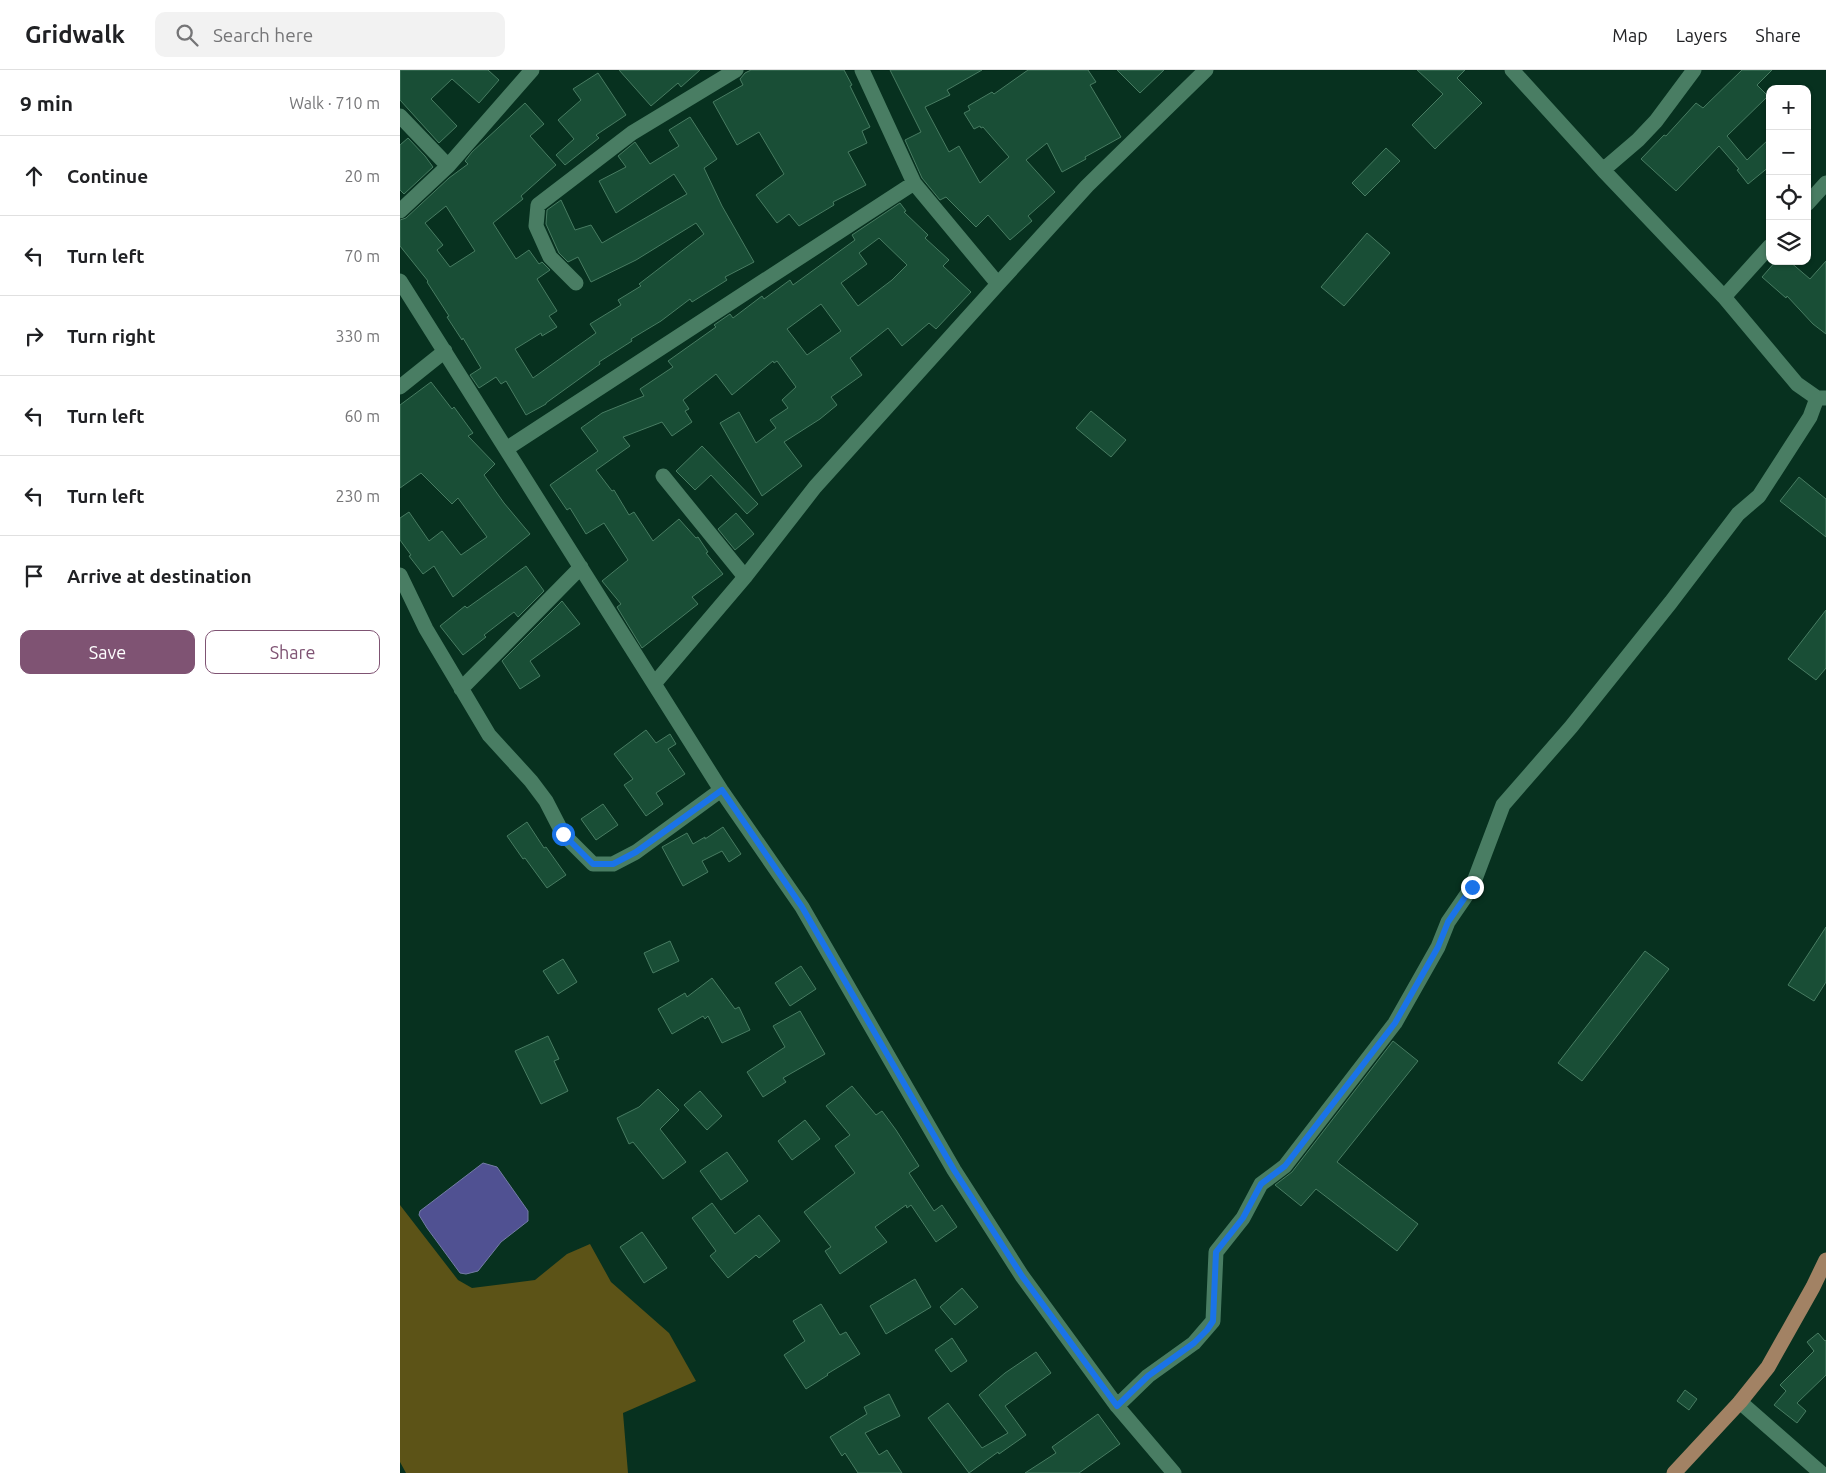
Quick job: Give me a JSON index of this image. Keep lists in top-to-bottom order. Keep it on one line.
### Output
{"page":{"header":"Gridwalk","search":"Search here","nav":["Map","Layers","Share"],"heading":["9 min","Walk · 710 m"],"map_buttons":["+","−"],"list":[["Continue","20 m"],["Turn left","70 m"],["Turn right","330 m"],["Turn left","60 m"],["Turn left","230 m"],"Arrive at destination"],"buttons":["Save","Share"]}}
